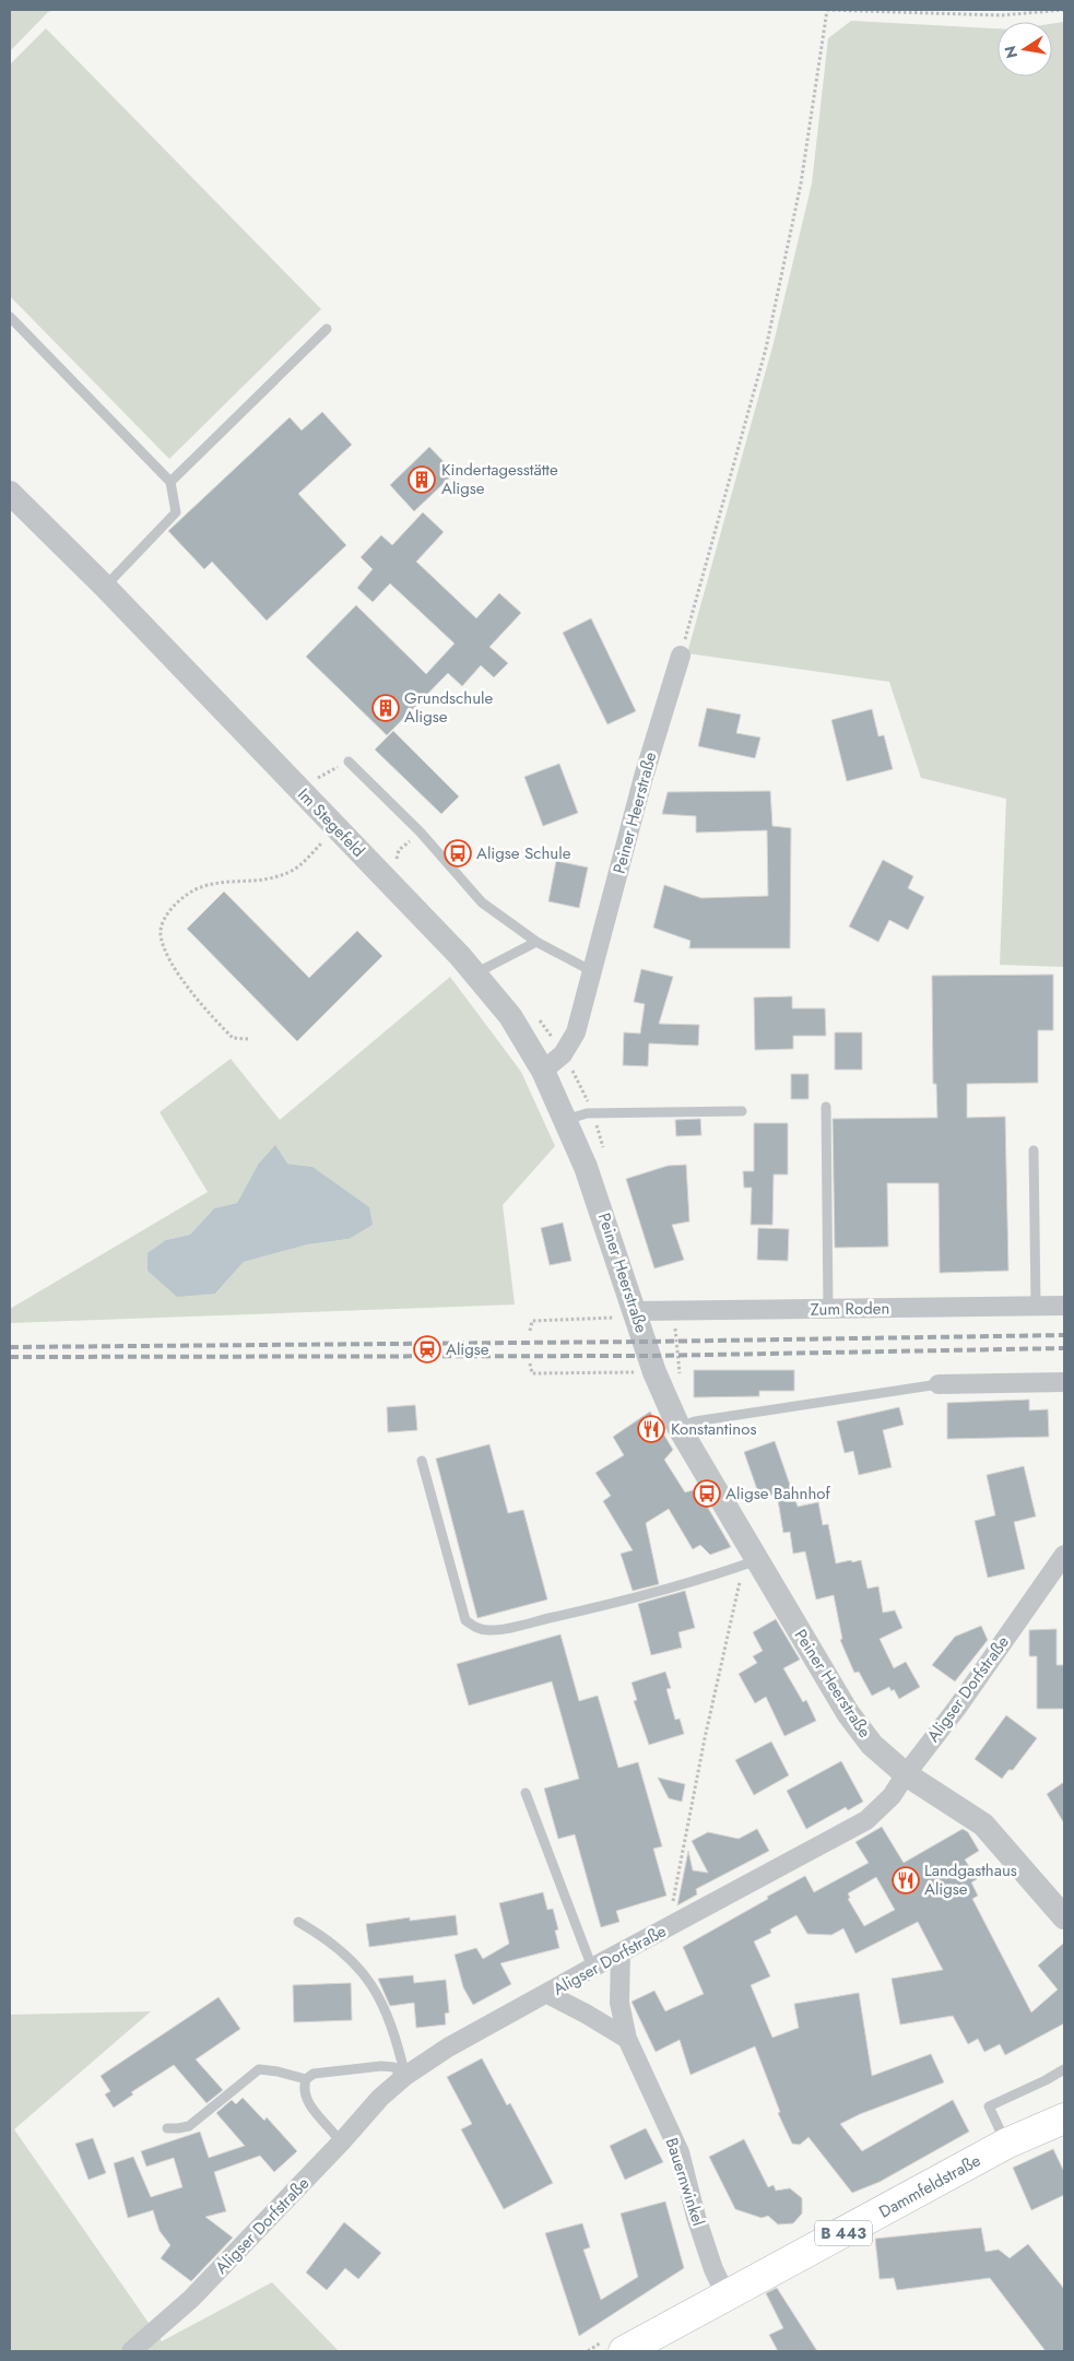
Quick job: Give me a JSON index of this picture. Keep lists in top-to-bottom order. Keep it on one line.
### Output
{"streets":{"main road":["Dammfeldstraße","B 443"],"street":["Peiner Heerstraße","Im Stegefeld","Zum Roden","Aligser Dorfstraße","Bauernwinkel"]},"crossings":[["Peiner Heerstraße","Im Stegefeld"],["Peiner Heerstraße","Zum Roden"],["Peiner Heerstraße","Aligser Dorfstraße"],["Aligser Dorfstraße","Bauernwinkel"],["Bauernwinkel","Dammfeldstraße"]],"places":{"building":["Kindertagesstätte Aligse","Grundschule Aligse"],"bus stop":["Aligse Schule","Aligse Bahnhof"],"station":["Aligse"],"restaurant":["Konstantinos","Landgasthaus Aligse"]},"north":"left"}
